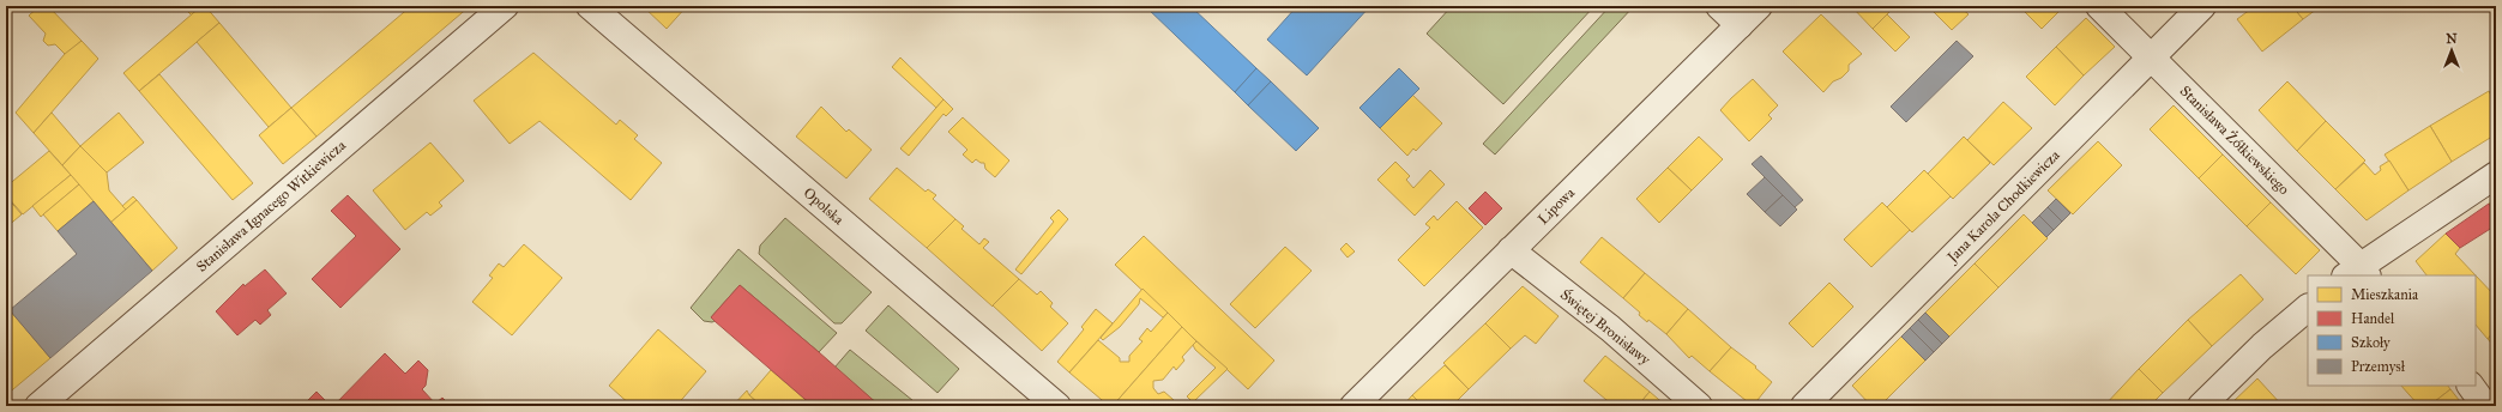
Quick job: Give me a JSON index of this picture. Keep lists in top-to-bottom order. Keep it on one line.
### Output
{"streets":{"street":["Stanisława Żółkiewskiego","Stanisława Ignacego Witkiewicza","Opolska","Lipowa","Jana Karola Chodkiewicza","Świętej Bronisławy"]},"crossings":[["Stanisława Żółkiewskiego","Jana Karola Chodkiewicza"],["Lipowa","Świętej Bronisławy"]],"legend":["Mieszkania","Handel","Szkoły","Przemysł"],"north":"top"}
